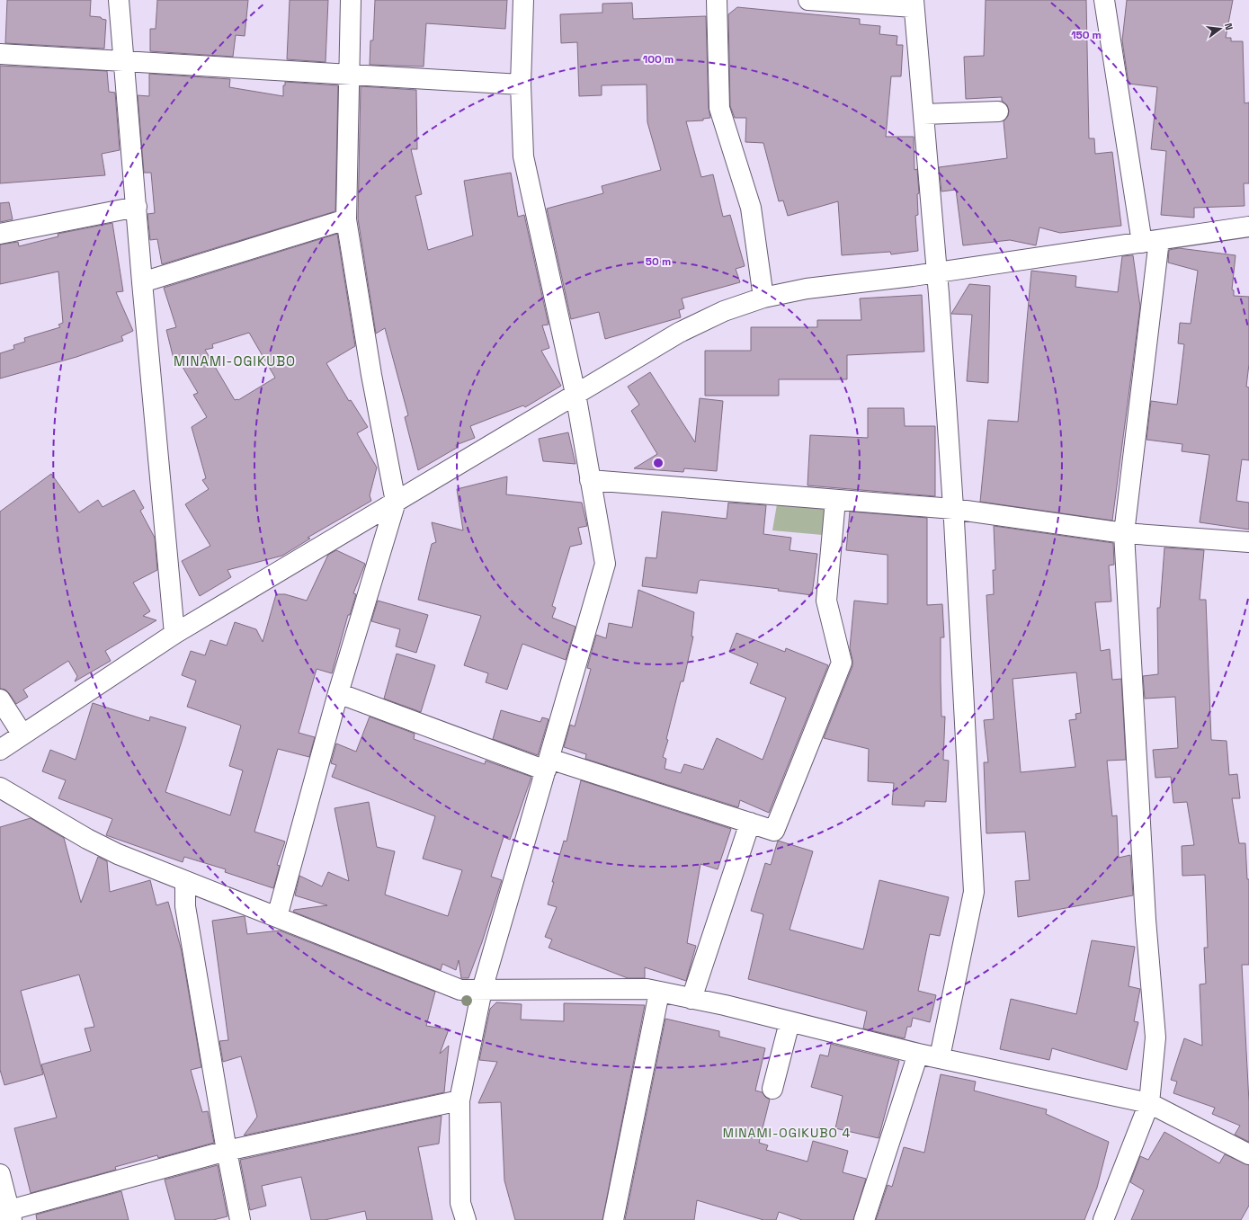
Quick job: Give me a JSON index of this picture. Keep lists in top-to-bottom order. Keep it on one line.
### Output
{"districts":["MINAMI-OGIKUBO","MINAMI-OGIKUBO 4"],"north":"right","rings":["150 m","100 m","50 m"]}
